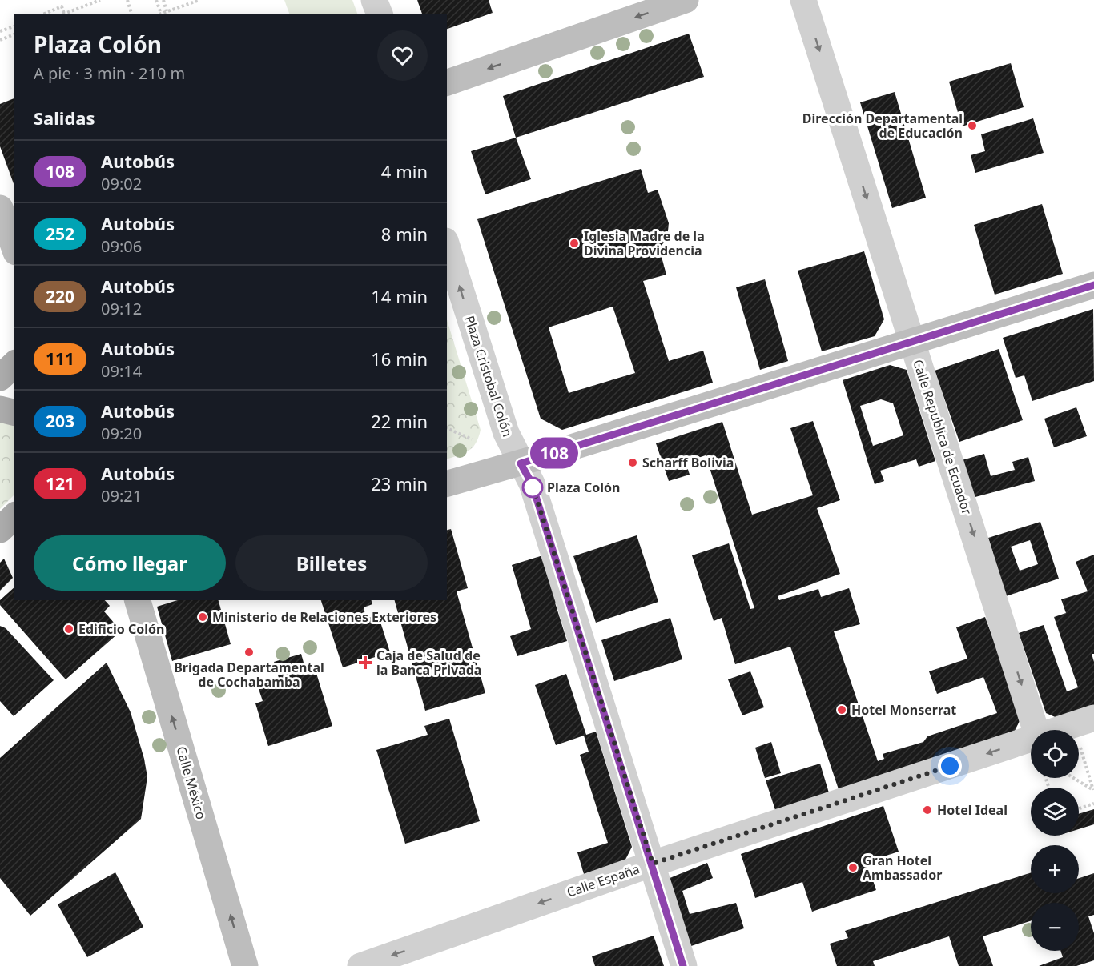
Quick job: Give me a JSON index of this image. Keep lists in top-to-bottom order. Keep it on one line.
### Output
{"streets":{"main road":["Calle México"],"street":["Plaza Cristobal Colón","Calle Republica de Ecuador","Calle España"]},"crossings":[["Plaza Cristobal Colón","Calle España"]],"one_way":["Calle Republica de Ecuador","Calle México","Calle España"],"places":{"other":["Dirección Departamental de Educación","Iglesia Madre de la Divina Providencia","Scharff Bolivia","Plaza Colón","Ministerio de Relaciones Exteriores","Edificio Colón","Brigada Departamental de Cochabamba","Hotel Monserrat","Hotel Ideal","Gran Hotel Ambassador"],"health":["Caja de Salud de la Banca Privada"]},"lines":["bus line 108"],"page":{"on_map":"108","heading":[["Plaza Colón","A pie · 3 min · 210 m"],"Salidas"],"list":[{"mark":"108","name":"Autobús","note":"09:02","value":"4 min"},{"mark":"252","name":"Autobús","note":"09:06","value":"8 min"},{"mark":"220","name":"Autobús","note":"09:12","value":"14 min"},{"mark":"111","name":"Autobús","note":"09:14","value":"16 min"},{"mark":"203","name":"Autobús","note":"09:20","value":"22 min"},{"mark":"121","name":"Autobús","note":"09:21","value":"23 min"}],"buttons":["Cómo llegar","Billetes"],"map_buttons":["+","−"]}}
